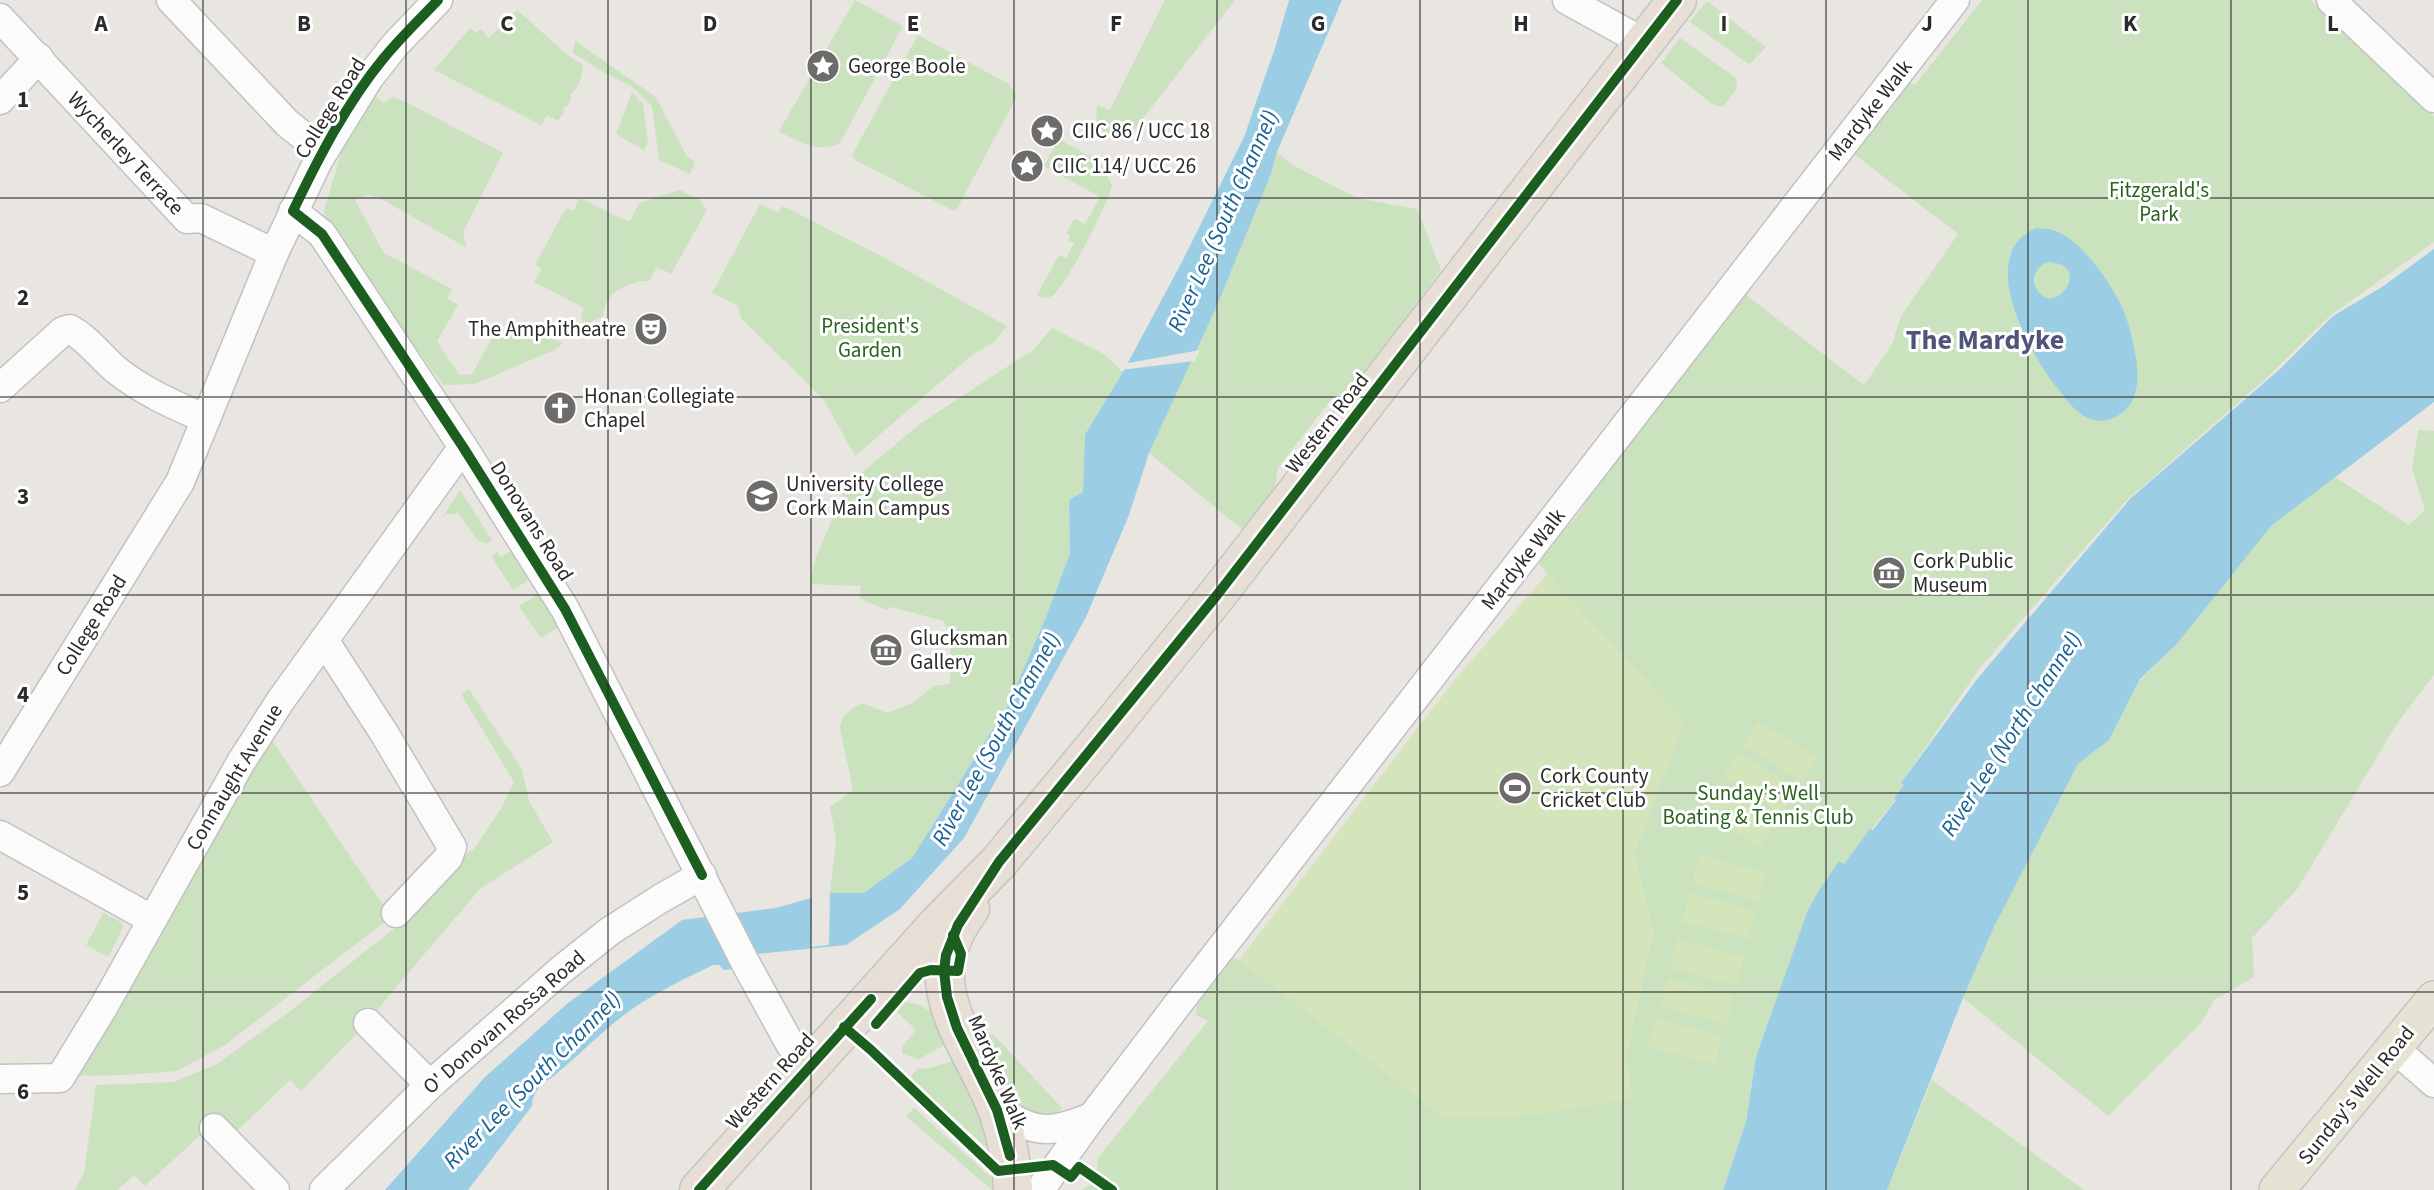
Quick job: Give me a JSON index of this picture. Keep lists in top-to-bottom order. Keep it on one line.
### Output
{"streets":{"highway":["Mardyke Walk","Western Road"],"main road":["Sunday's Well Road"],"street":["College Road","Wycherley Terrace","Donovans Road","Connaught Avenue","O' Donovan Rossa Road"]},"crossings":[["College Road","Wycherley Terrace"],["College Road","Donovans Road"],["Mardyke Walk","Western Road"],["Western Road","Donovans Road"],["Donovans Road","Connaught Avenue"],["Donovans Road","O' Donovan Rossa Road"]],"districts":["The Mardyke"],"water":["River Lee (South Channel)","River Lee (North Channel)"],"parks":["Fitzgerald's Park","President's Garden","Sunday's Well Boating & Tennis Club"],"places":{"place":["George Boole","CIIC 86 / UCC 18","CIIC 114/ UCC 26"],"theatre":["The Amphitheatre"],"church":["Honan Collegiate Chapel"],"school or university":["University College Cork Main Campus"],"museum":["Cork Public Museum","Glucksman Gallery"],"sports":["Cork County Cricket Club"]},"grid":{"columns":["A","B","C","D","E","F","G","H","I","J","K","L"],"rows":["1","2","3","4","5","6"]}}
